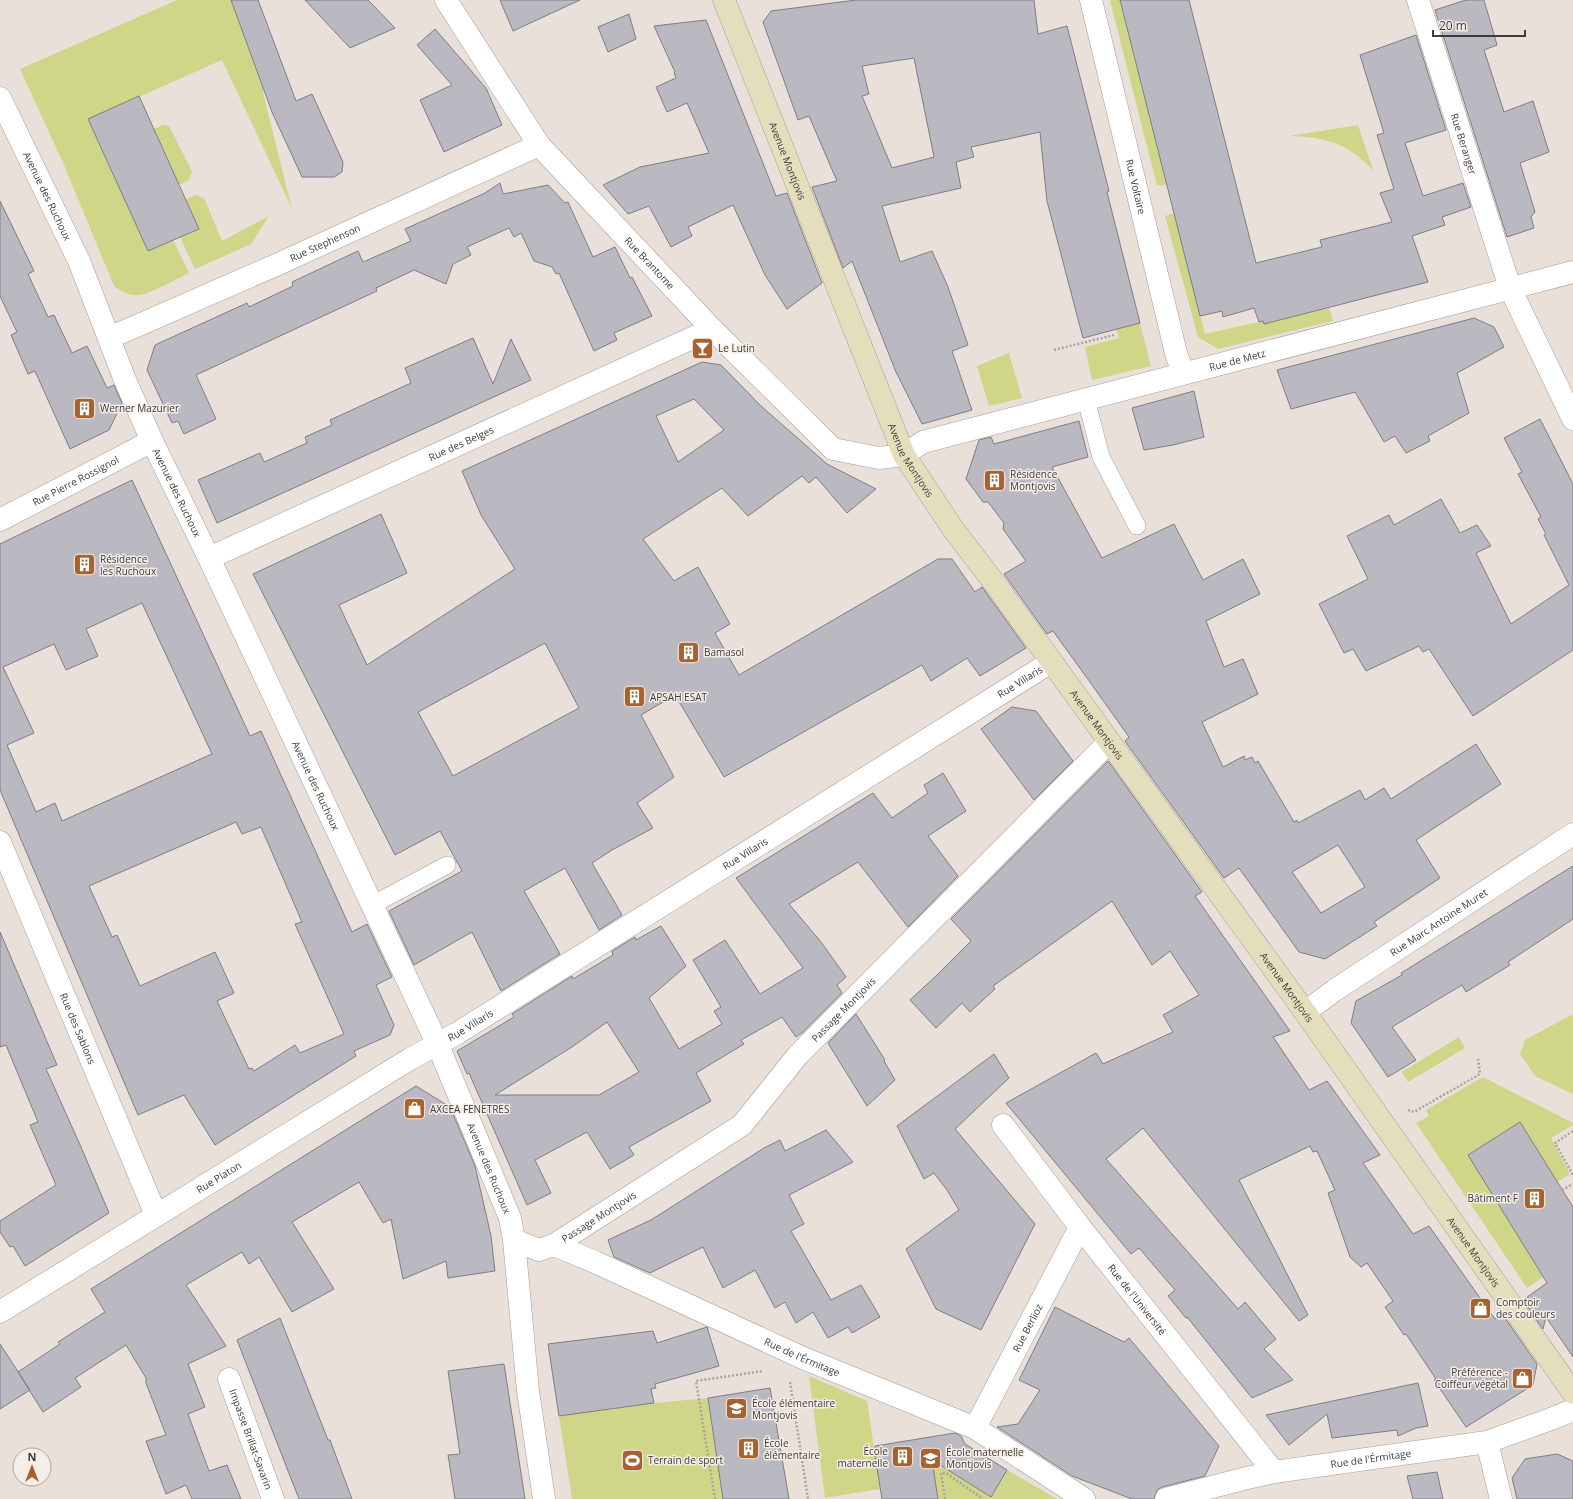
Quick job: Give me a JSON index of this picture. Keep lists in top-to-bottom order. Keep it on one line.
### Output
{"streets":{"main road":["Avenue Montjovis"],"street":["Rue Beranger","Rue Voltaire","Avenue des Ruchoux","Rue Stephenson","Rue Brantome","Rue de Metz","Rue des Belges","Rue Pierre Rossignol","Rue Villaris","Rue Marc Antoine Muret","Passage Montjovis","Rue des Sablons","Rue Platon","Rue de l'Université","Rue Berlioz","Rue de l'Érmitage","Impasse Brillat-Savarin"]},"crossings":[["Rue Beranger","Rue de Metz"],["Avenue Montjovis","Rue Brantome"],["Avenue Montjovis","Rue de Metz"],["Avenue Montjovis","Rue Villaris"],["Avenue Montjovis","Rue Marc Antoine Muret"],["Avenue Montjovis","Passage Montjovis"],["Rue Voltaire","Rue de Metz"],["Avenue des Ruchoux","Rue Stephenson"],["Avenue des Ruchoux","Rue des Belges"],["Avenue des Ruchoux","Rue Pierre Rossignol"],["Avenue des Ruchoux","Rue Villaris"],["Avenue des Ruchoux","Rue Platon"],["Rue Stephenson","Rue Brantome"],["Rue Brantome","Rue de Metz"],["Rue Brantome","Rue des Belges"],["Rue Villaris","Rue Platon"],["Passage Montjovis","Rue de l'Érmitage"],["Rue des Sablons","Rue Platon"],["Rue de l'Université","Rue Berlioz"],["Rue de l'Université","Rue de l'Érmitage"],["Rue Berlioz","Rue de l'Érmitage"]],"places":{"bar":["Le Lutin"],"building":["Werner Mazurier","Résidence Montjovis","Résidence les Ruchoux","Bamasol","APSAH ESAT","Bâtiment F","École élémentaire","École maternelle"],"shop":["AXCEA FENETRES","Comptoir des couleurs","Préférence - Coiffeur végétal"],"school or university":["École élémentaire Montjovis","École maternelle Montjovis"],"sports":["Terrain de sport"]},"scale_bar":"20 m","north":"top"}
